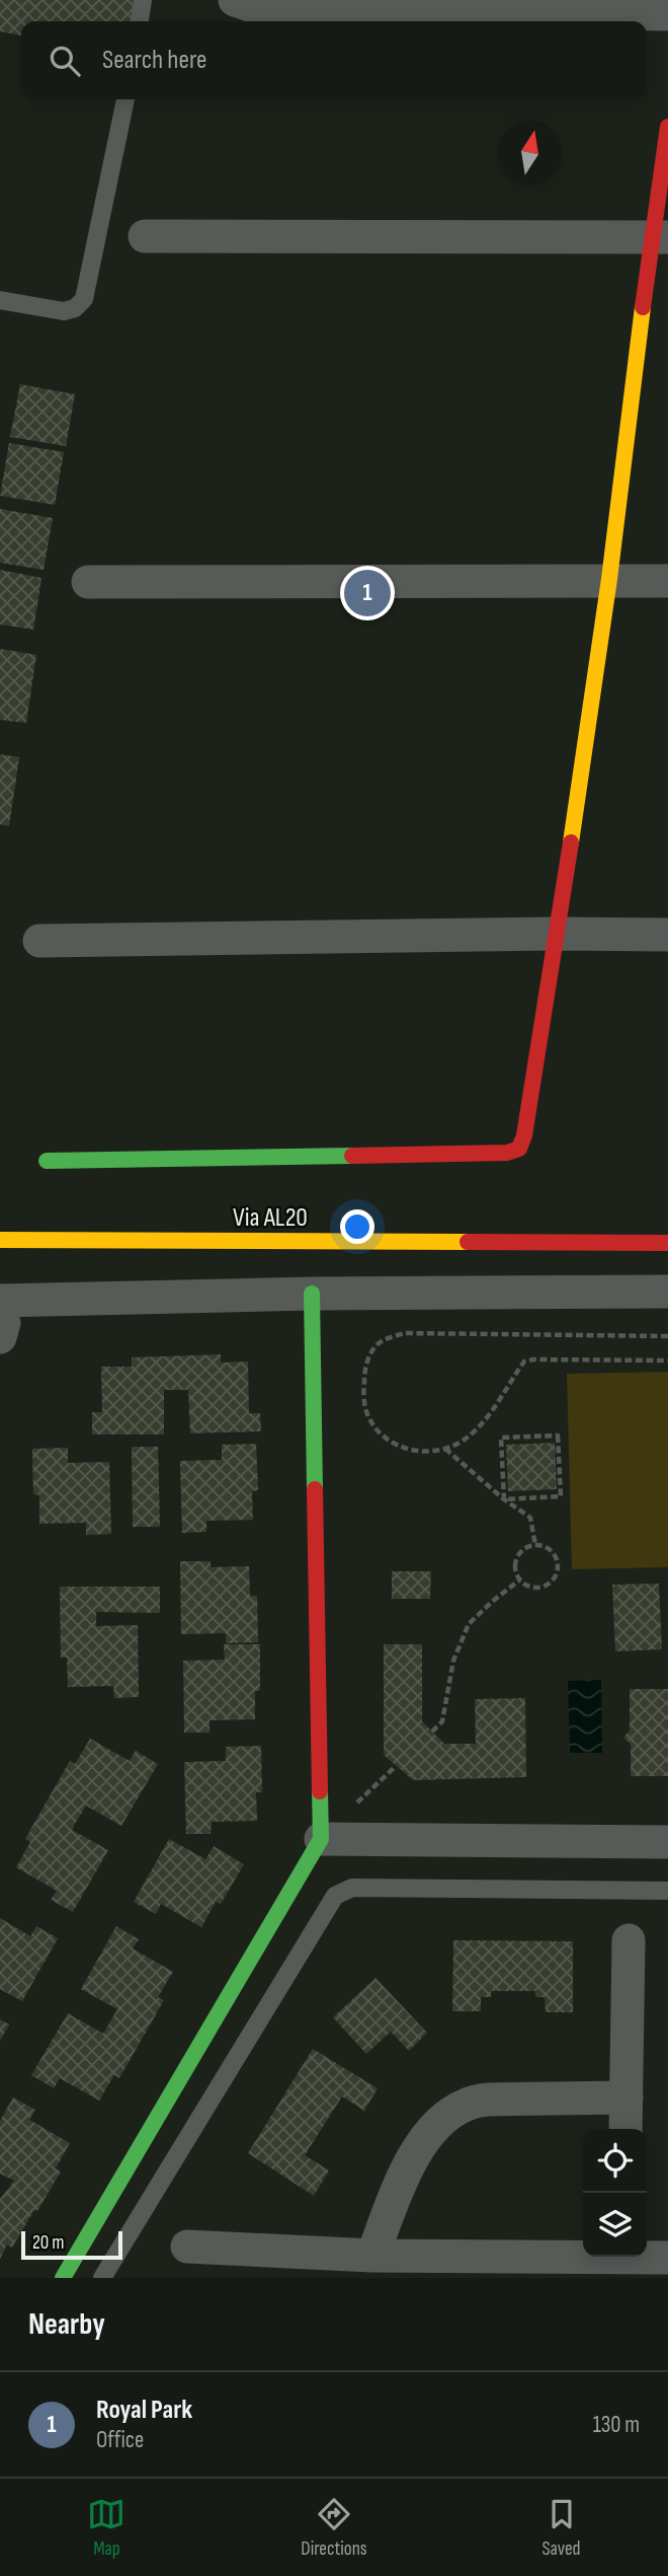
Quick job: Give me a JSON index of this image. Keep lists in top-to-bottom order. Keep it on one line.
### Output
{"streets":{"street":["Via AL20"]},"scale_bar":"20 m","north":"top","page":{"search":"Search here","pins":"1","scale":"20 m","heading":"Nearby","list":[{"mark":"1","name":"Royal Park","note":"Office","value":"130 m"}],"nav":["Map","Directions","Saved"]}}
